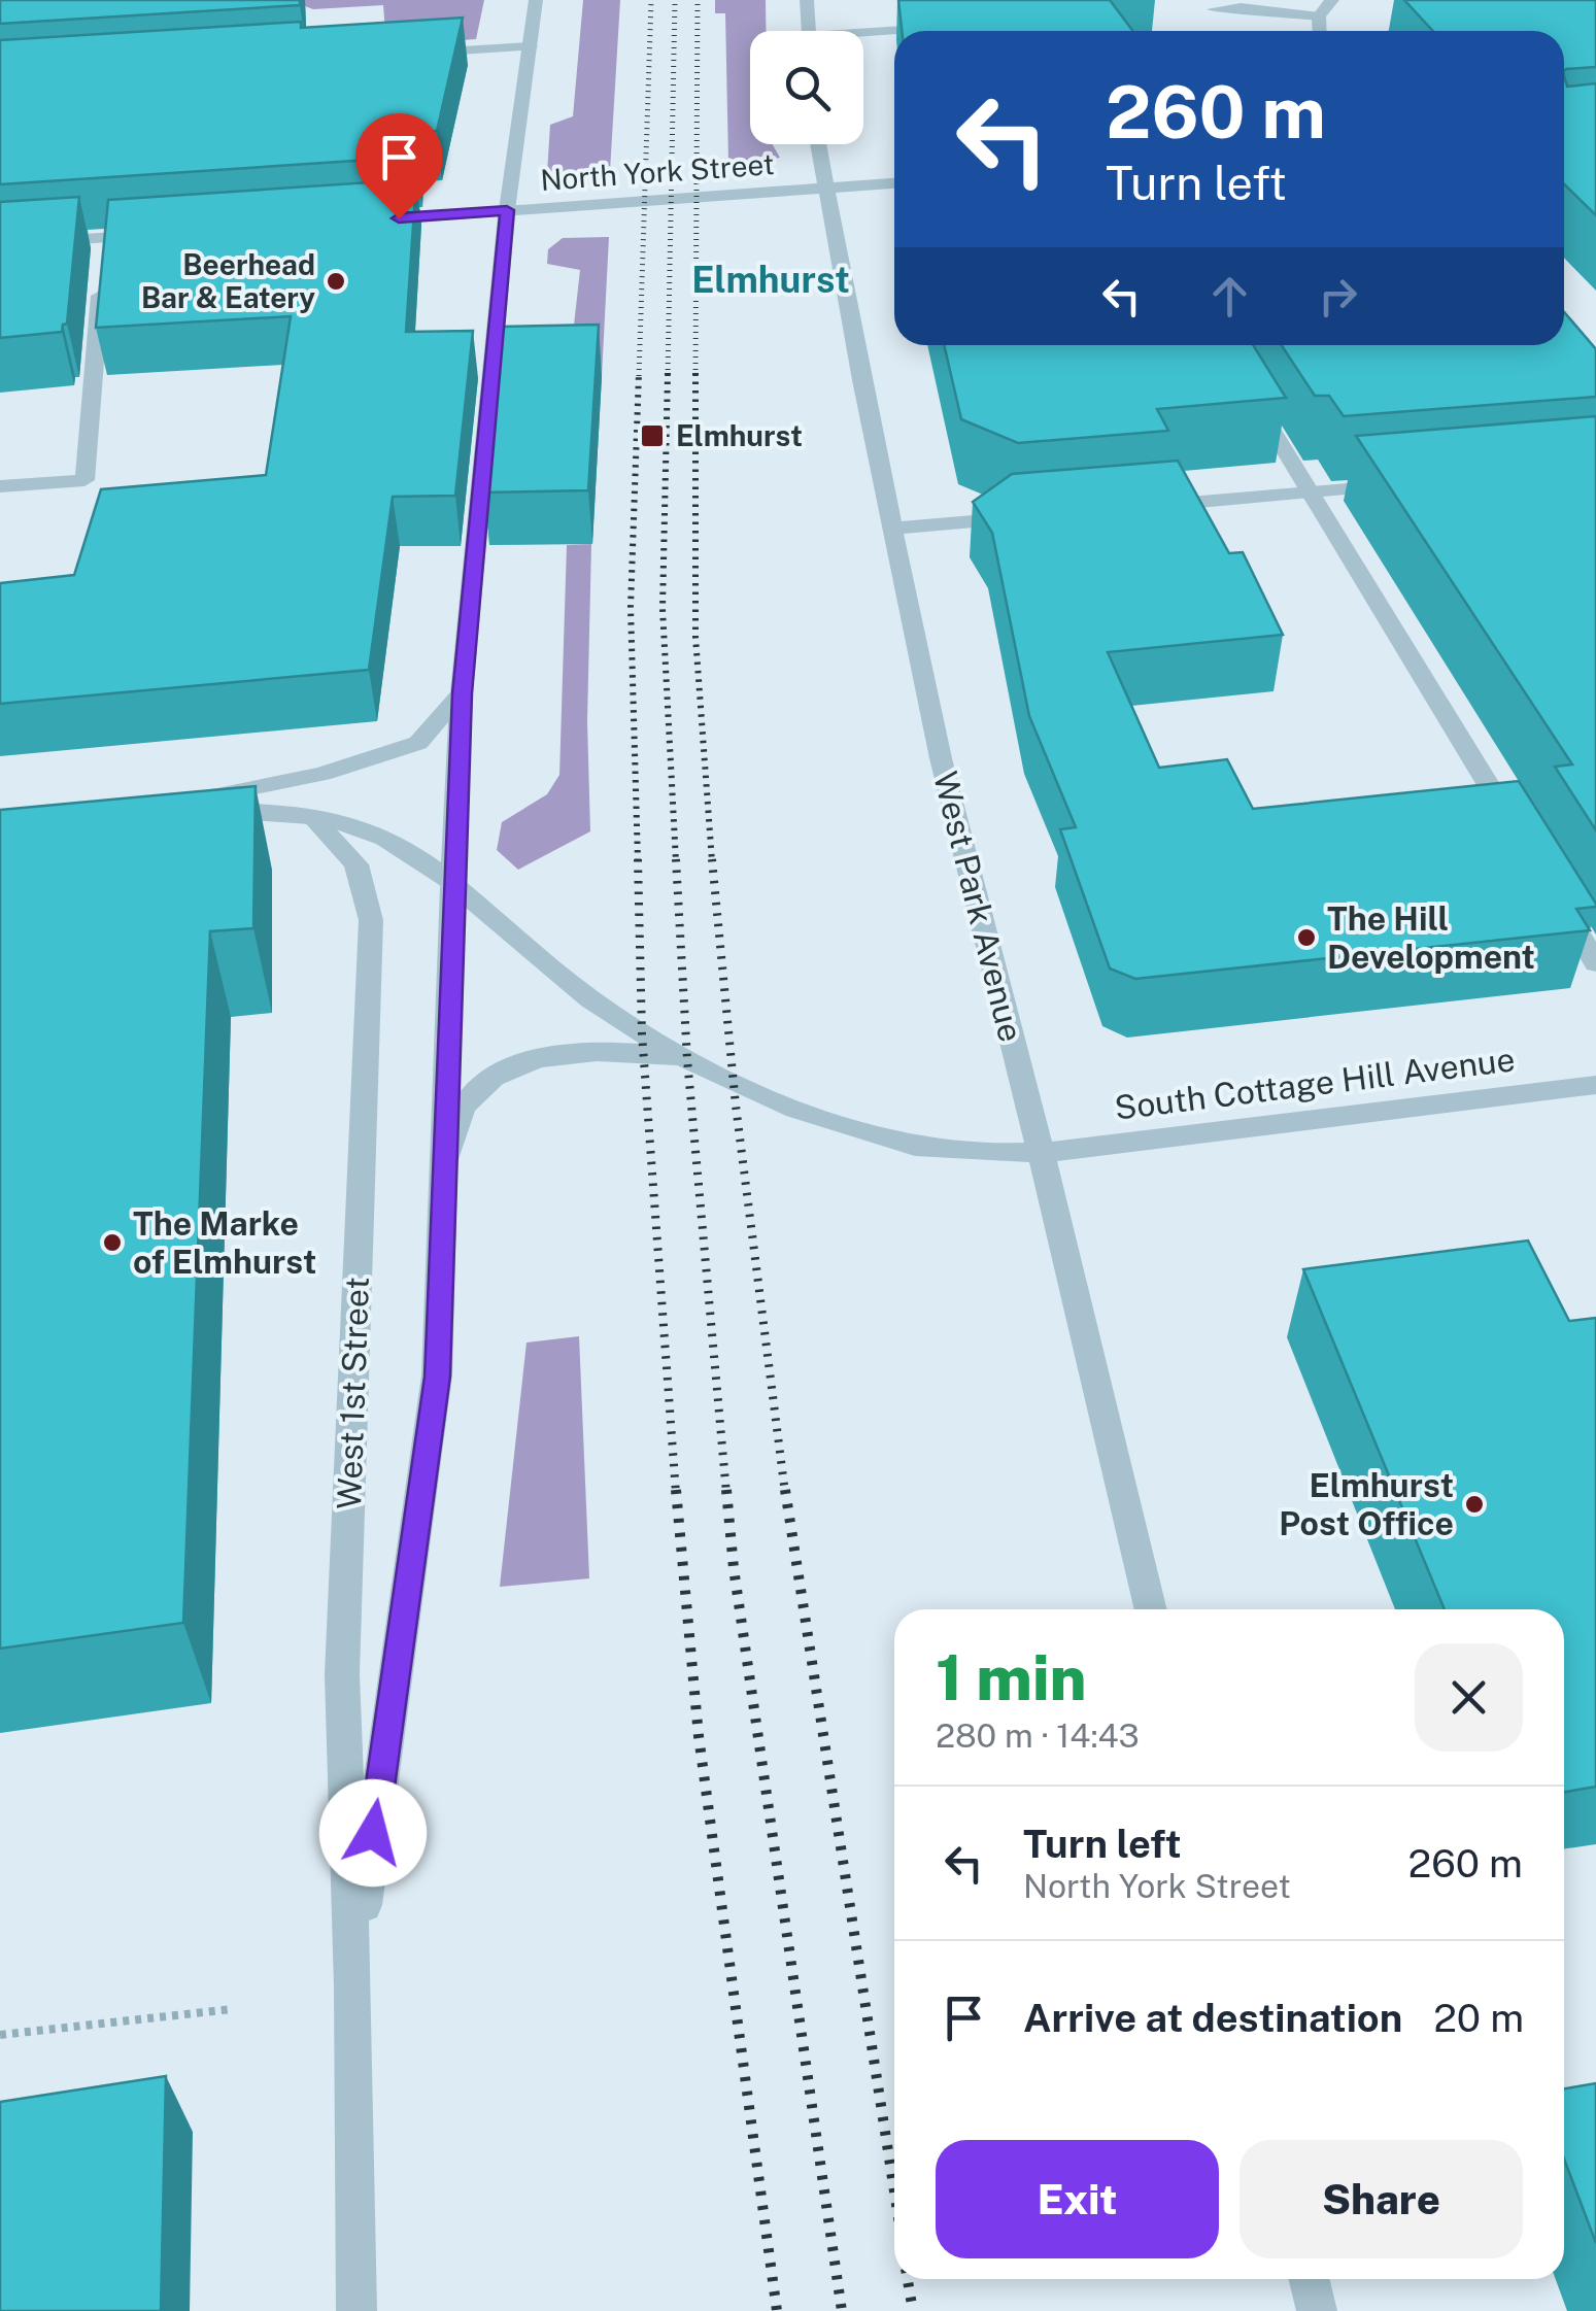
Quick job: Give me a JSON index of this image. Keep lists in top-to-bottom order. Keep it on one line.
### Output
{"streets":{"street":["North York Street","West Park Avenue","South Cottage Hill Avenue","West 1st Street"]},"crossings":[["North York Street","West Park Avenue"],["North York Street","West 1st Street"],["West Park Avenue","South Cottage Hill Avenue"],["South Cottage Hill Avenue","West 1st Street"]],"districts":["Elmhurst"],"places":{"other":["Beerhead Bar & Eatery","The Hill Development","The Marke of Elmhurst","Elmhurst Post Office"],"transit":["Elmhurst"]},"page":{"turn":["260 m","Turn left"],"heading":["1 min","280 m · 14:43"],"list":[{"name":"Turn left","note":"North York Street","value":"260 m"},{"name":"Arrive at destination","value":"20 m"}],"buttons":["Exit","Share"]}}
